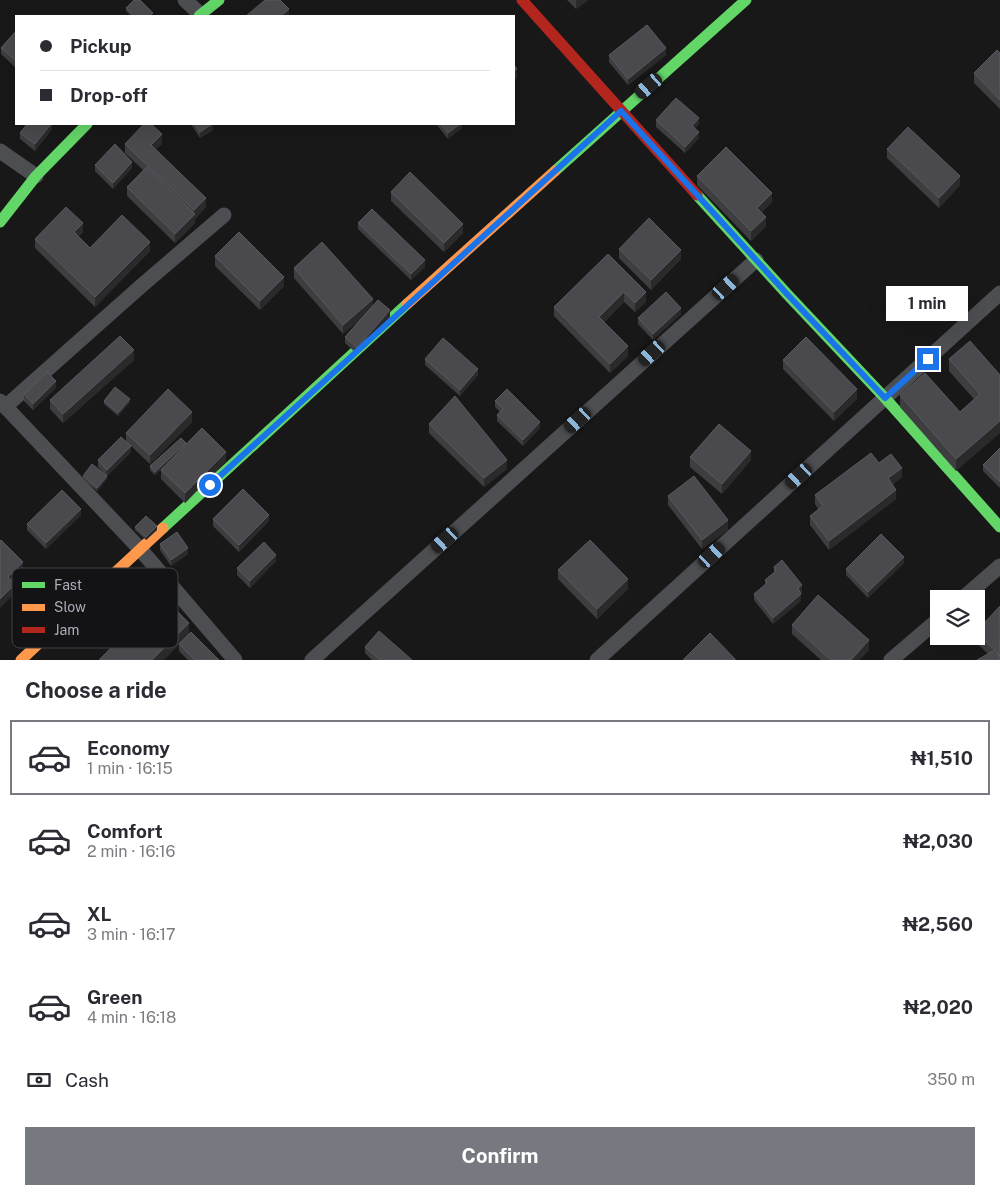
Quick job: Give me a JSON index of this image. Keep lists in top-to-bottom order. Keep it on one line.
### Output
{"legend":["Fast","Slow","Jam"],"page":{"banner":["Pickup","Drop-off"],"bubble":"1 min","heading":"Choose a ride","list":[{"name":"Economy","note":"1 min · 16:15","value":"₦1,510"},{"name":"Comfort","note":"2 min · 16:16","value":"₦2,030"},{"name":"XL","note":"3 min · 16:17","value":"₦2,560"},{"name":"Green","note":"4 min · 16:18","value":"₦2,020"}],"pay":["Cash","350 m"],"buttons":"Confirm"}}
